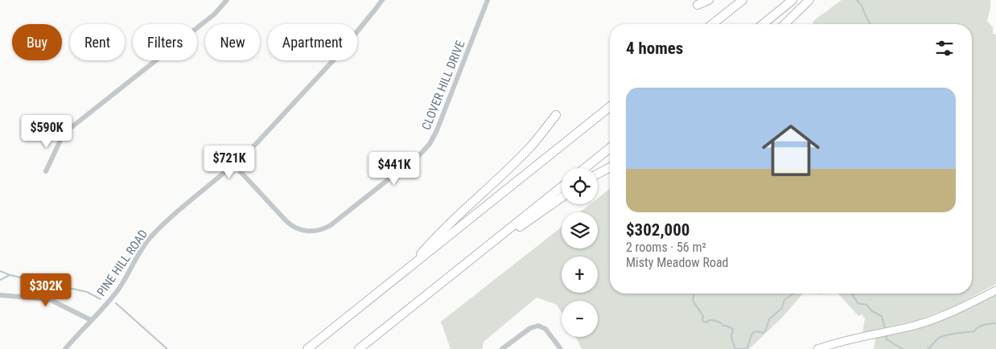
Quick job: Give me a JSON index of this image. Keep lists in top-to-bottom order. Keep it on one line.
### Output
{"streets":{"street":["CLOVER HILL DRIVE","PINE HILL ROAD"]},"crossings":[["CLOVER HILL DRIVE","PINE HILL ROAD"]],"page":{"chip":["Buy","Rent","Filters","New","Apartment"],"heading":"4 homes","list":[{"name":"$302,000","note":"2 rooms · 56 m² · Misty Meadow Road"}],"price":["$590K","$721K","$441K","$302K"],"map_buttons":["+","−"]}}
